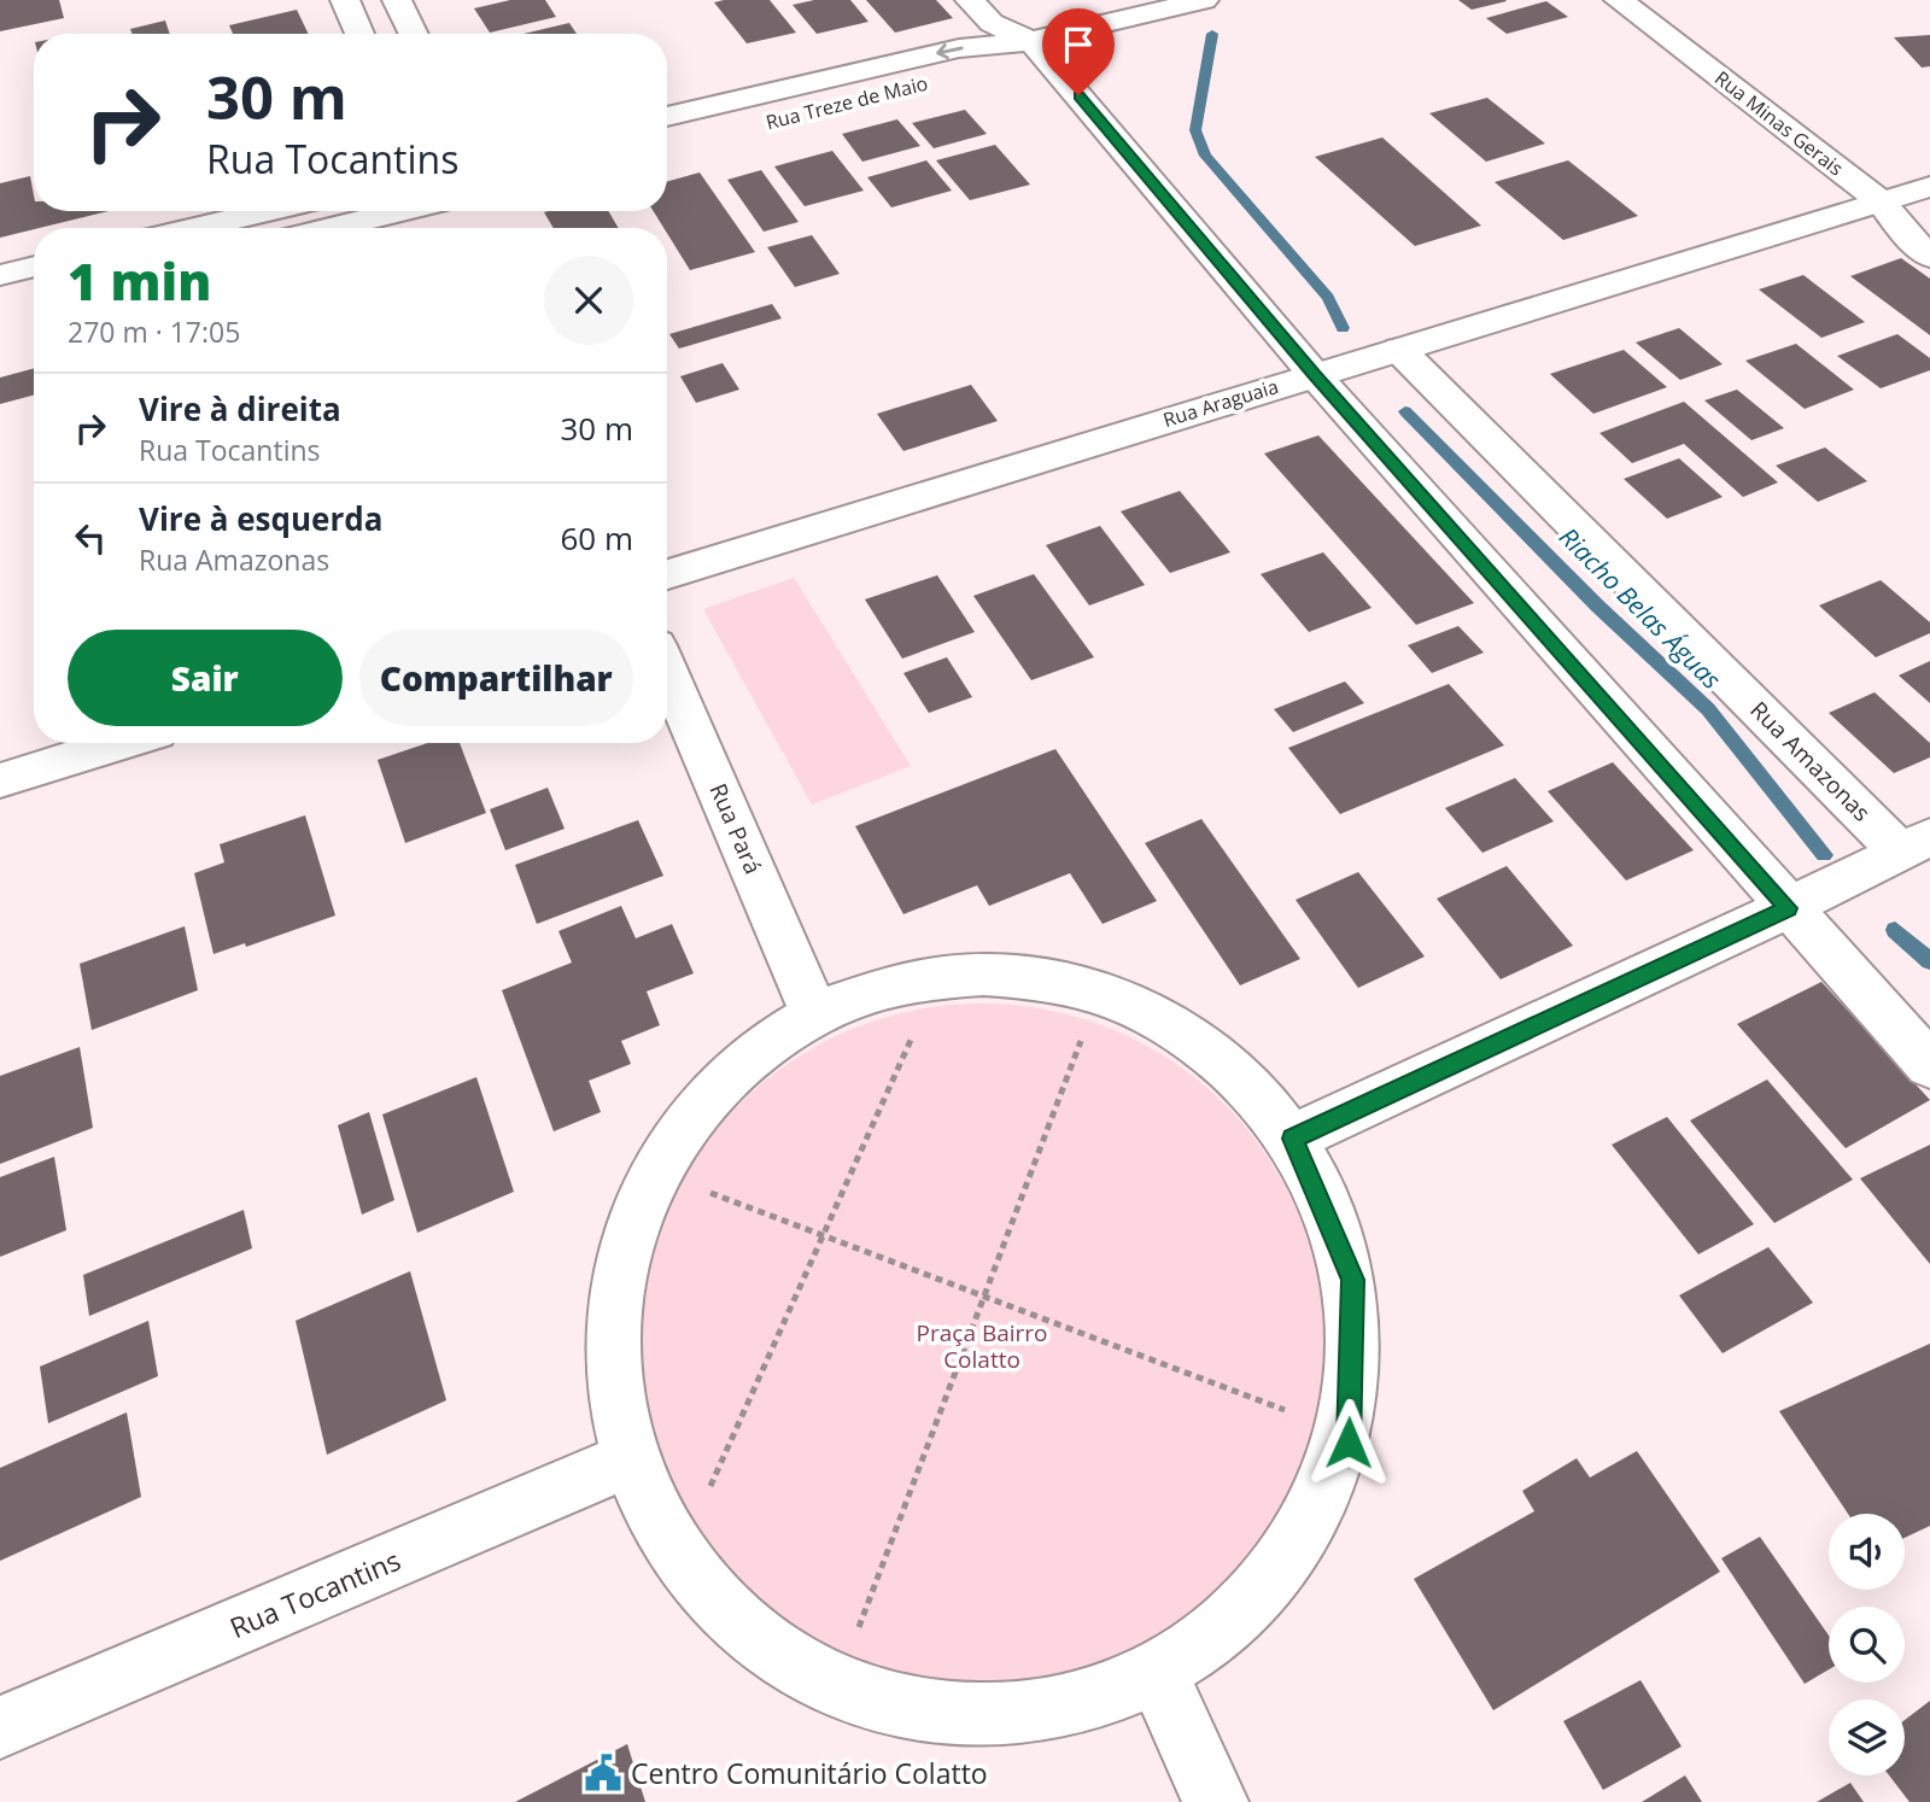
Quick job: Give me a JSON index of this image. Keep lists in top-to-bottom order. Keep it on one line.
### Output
{"streets":{"street":["Rua Treze de Maio","Rua Minas Gerais","Rua Araguaia","Rua Amazonas","Rua Pará","Rua Tocantins"]},"crossings":[["Rua Minas Gerais","Rua Araguaia"],["Rua Araguaia","Rua Amazonas"]],"water":["Riacho Belas Águas"],"parks":["Praça Bairro Colatto"],"places":{"public building":["Centro Comunitário Colatto"]},"page":{"turn":["30 m","Rua Tocantins"],"heading":["1 min","270 m · 17:05"],"list":[{"name":"Vire à direita","note":"Rua Tocantins","value":"30 m"},{"name":"Vire à esquerda","note":"Rua Amazonas","value":"60 m"}],"buttons":["Sair","Compartilhar"]}}
